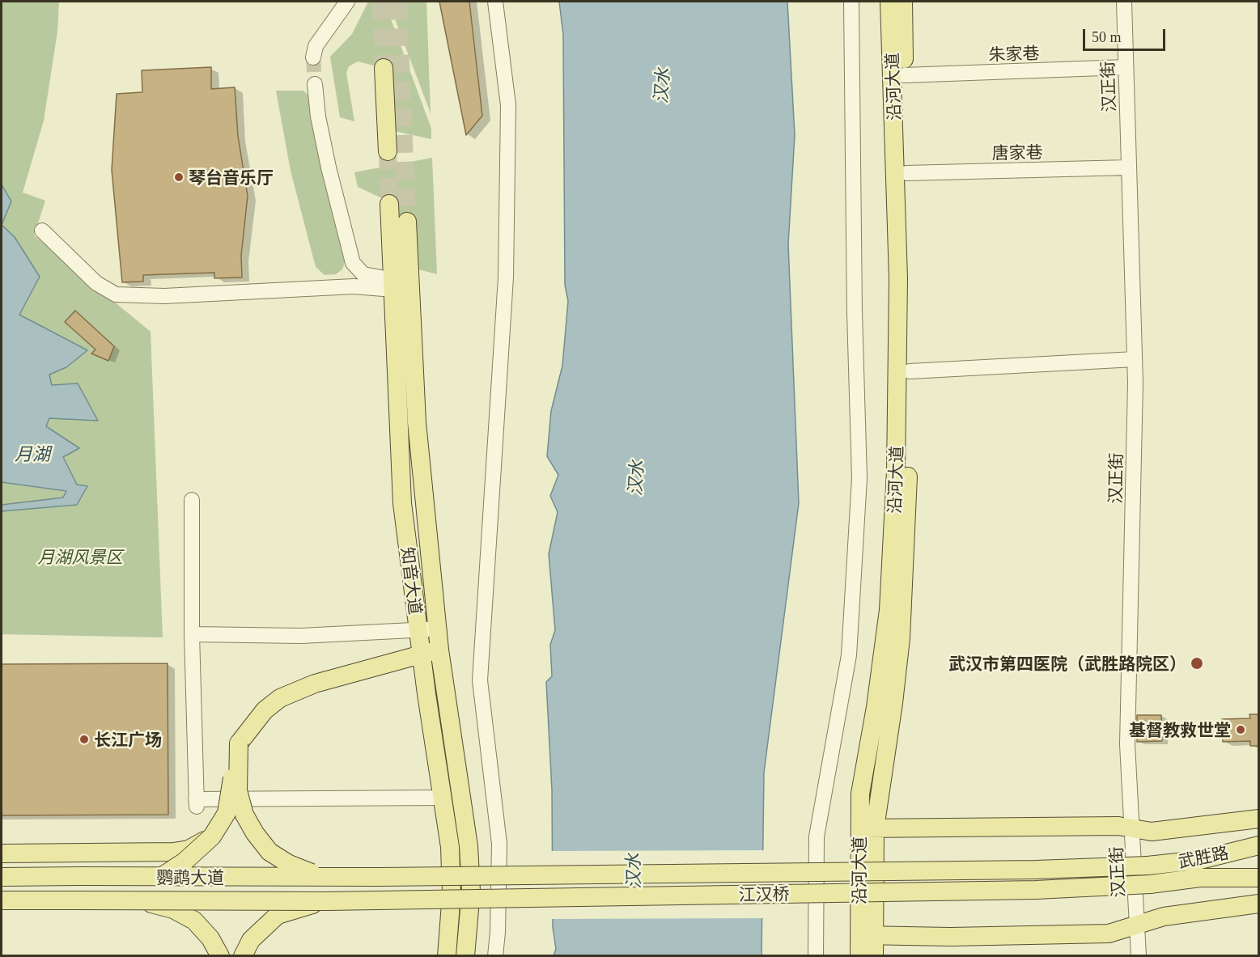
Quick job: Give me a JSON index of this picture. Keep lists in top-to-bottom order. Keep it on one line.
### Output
{"streets":{"main road":["沿河大道","知音大道","武胜路","鹦鹉大道","江汉桥"],"street":["朱家巷","汉正街","唐家巷"]},"crossings":[["朱家巷","沿河大道"],["朱家巷","汉正街"],["沿河大道","唐家巷"],["汉正街","唐家巷"],["武胜路","江汉桥"],["鹦鹉大道","江汉桥"]],"water":["汉水","月湖"],"parks":["月湖风景区"],"places":["琴台音乐厅","武汉市第四医院（武胜路院区）","基督教救世堂","长江广场"],"scale_bar":"50 m"}
